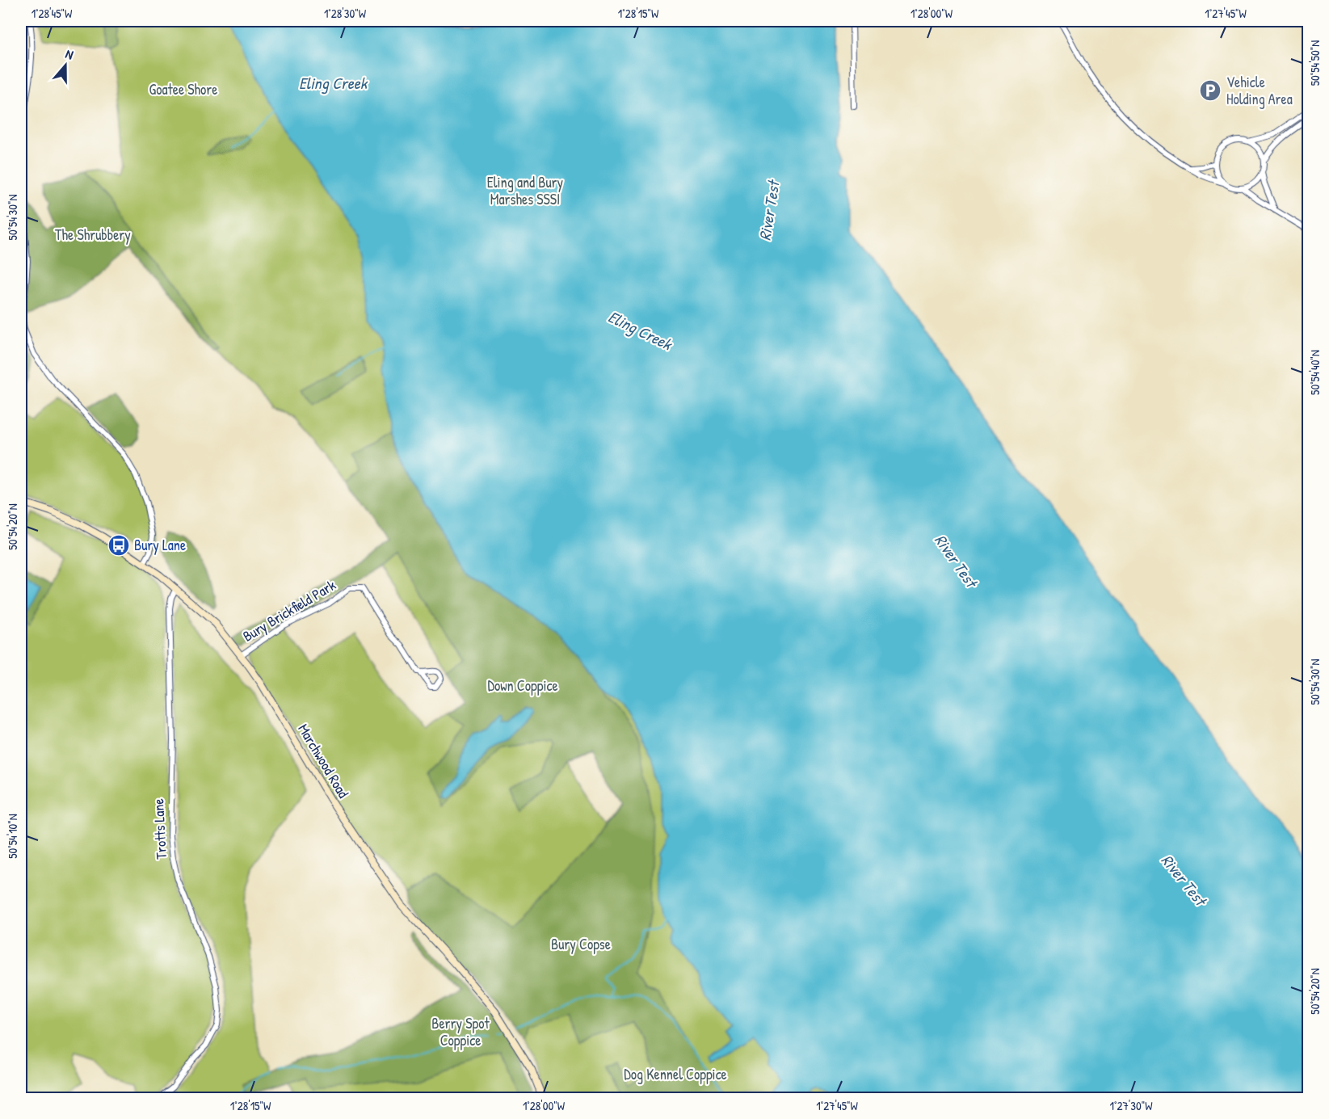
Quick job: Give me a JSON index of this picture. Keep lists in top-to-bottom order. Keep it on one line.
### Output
{"streets":{"street":["Bury Brickfield Park","Marchwood Road","Trotts Lane"]},"crossings":[["Bury Brickfield Park","Marchwood Road"],["Marchwood Road","Trotts Lane"]],"water":["Eling Creek","River Test"],"parks":["Goatee Shore","Eling and Bury Marshes SSSI","The Shrubbery","Down Coppice","Bury Copse","Berry Spot Coppice","Dog Kennel Coppice"],"places":{"parking":["Vehicle Holding Area"],"bus stop":["Bury Lane"]},"north":"top","coordinates":["1°28'45\"W","1°28'30\"W","1°28'15\"W","1°28'00\"W","1°27'45\"W","50°54'50\"N","50°54'30\"N","50°54'40\"N","50°54'20\"N","50°54'10\"N","1°27'30\"W"]}
